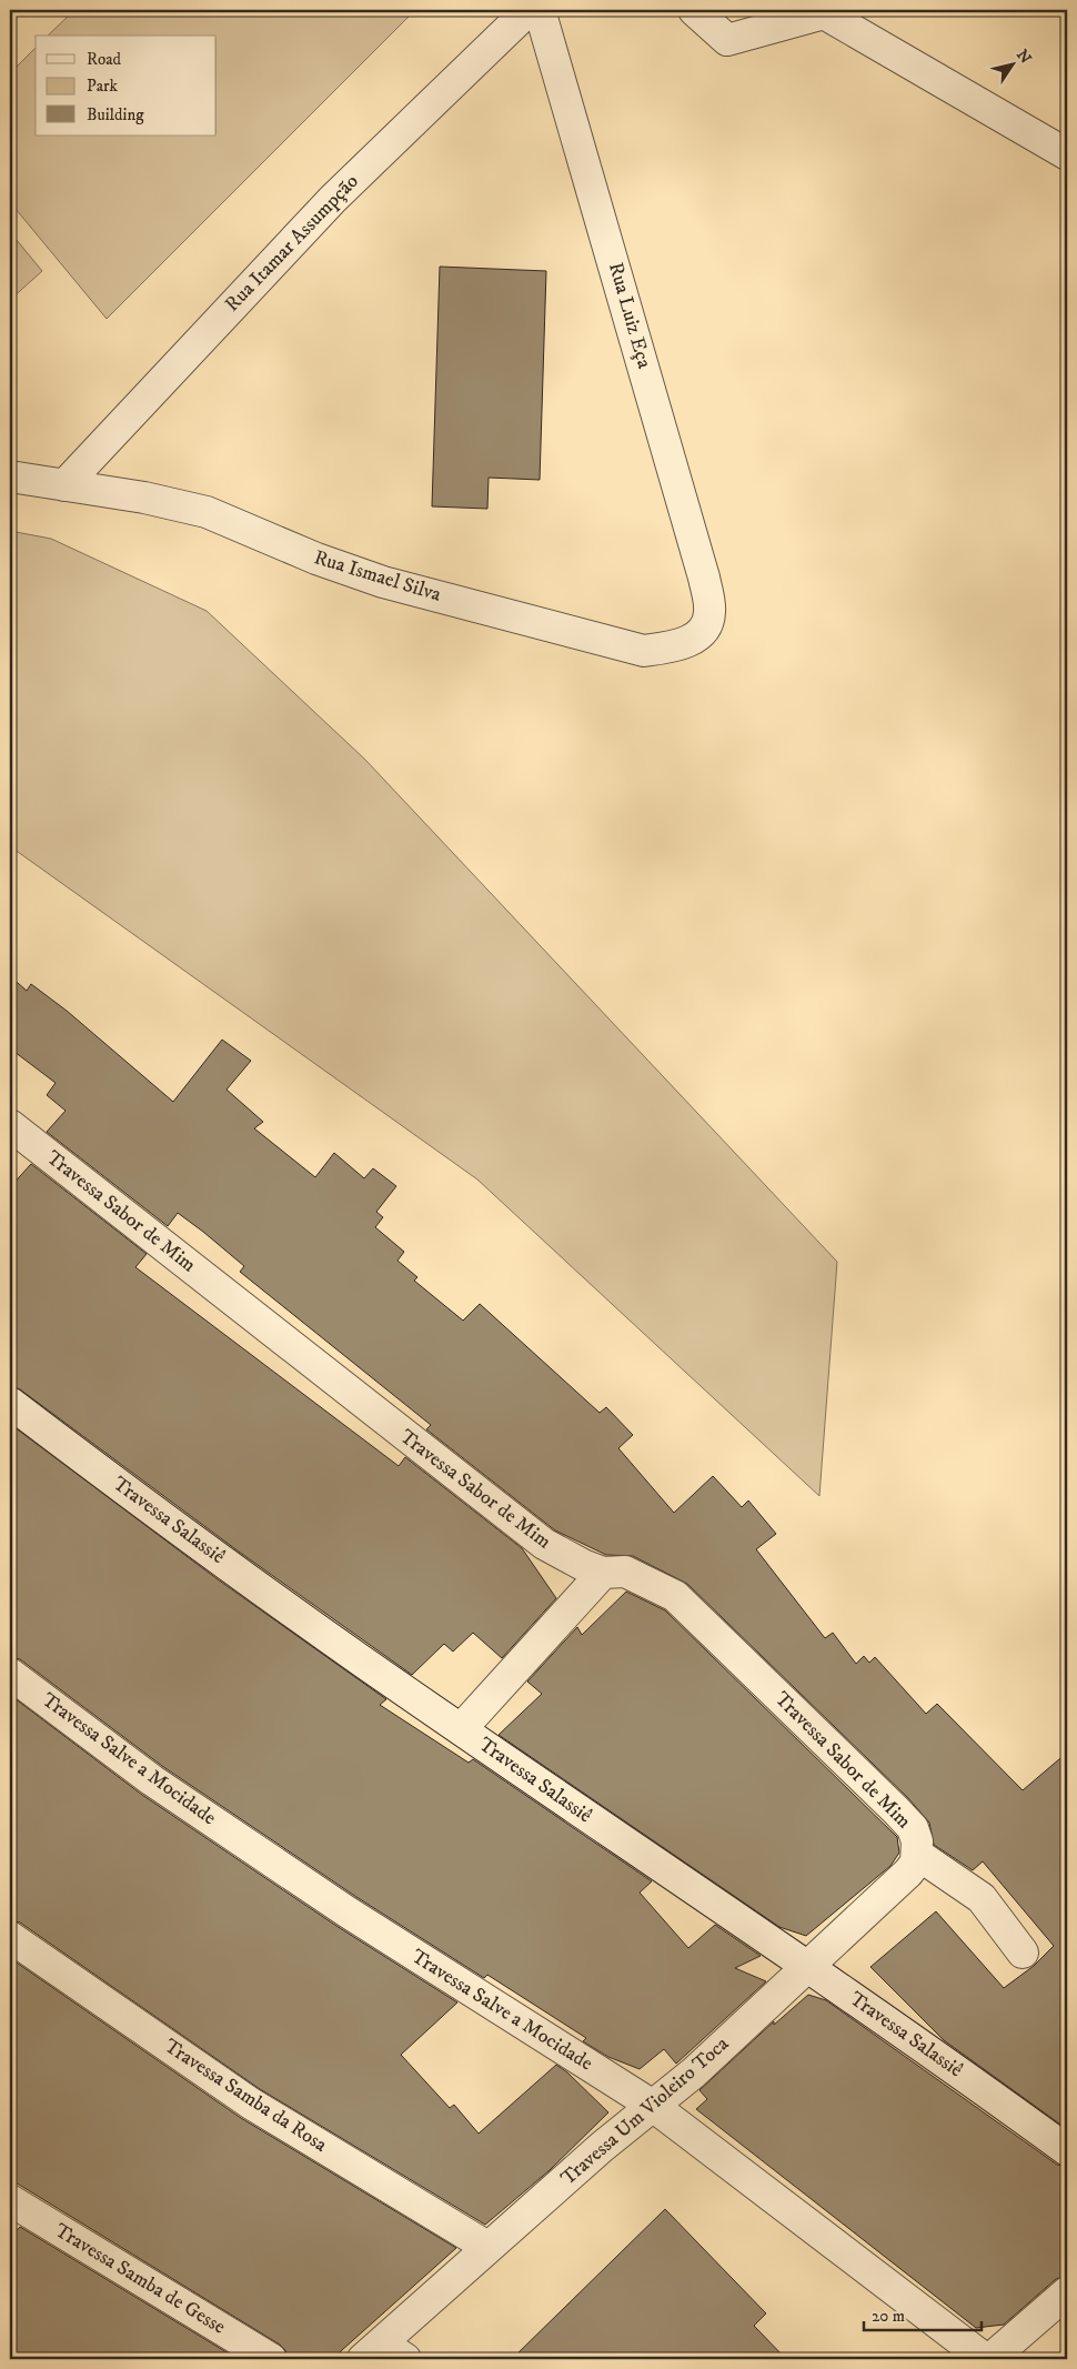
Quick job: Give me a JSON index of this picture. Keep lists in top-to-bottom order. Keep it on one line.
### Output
{"streets":{"street":["Rua Itamar Assumpção","Rua Luiz Eça","Rua Ismael Silva","Travessa Sabor de Mim","Travessa Salassiê","Travessa Salve a Mocidade","Travessa Samba da Rosa","Travessa Um Violeiro Toca","Travessa Samba de Gesse"]},"crossings":[["Rua Itamar Assumpção","Rua Ismael Silva"],["Rua Luiz Eça","Rua Ismael Silva"],["Travessa Sabor de Mim","Travessa Um Violeiro Toca"],["Travessa Salassiê","Travessa Um Violeiro Toca"],["Travessa Salve a Mocidade","Travessa Um Violeiro Toca"],["Travessa Samba da Rosa","Travessa Um Violeiro Toca"]],"legend":["Road","Park","Building"],"scale_bar":"20 m","north":"top right"}
